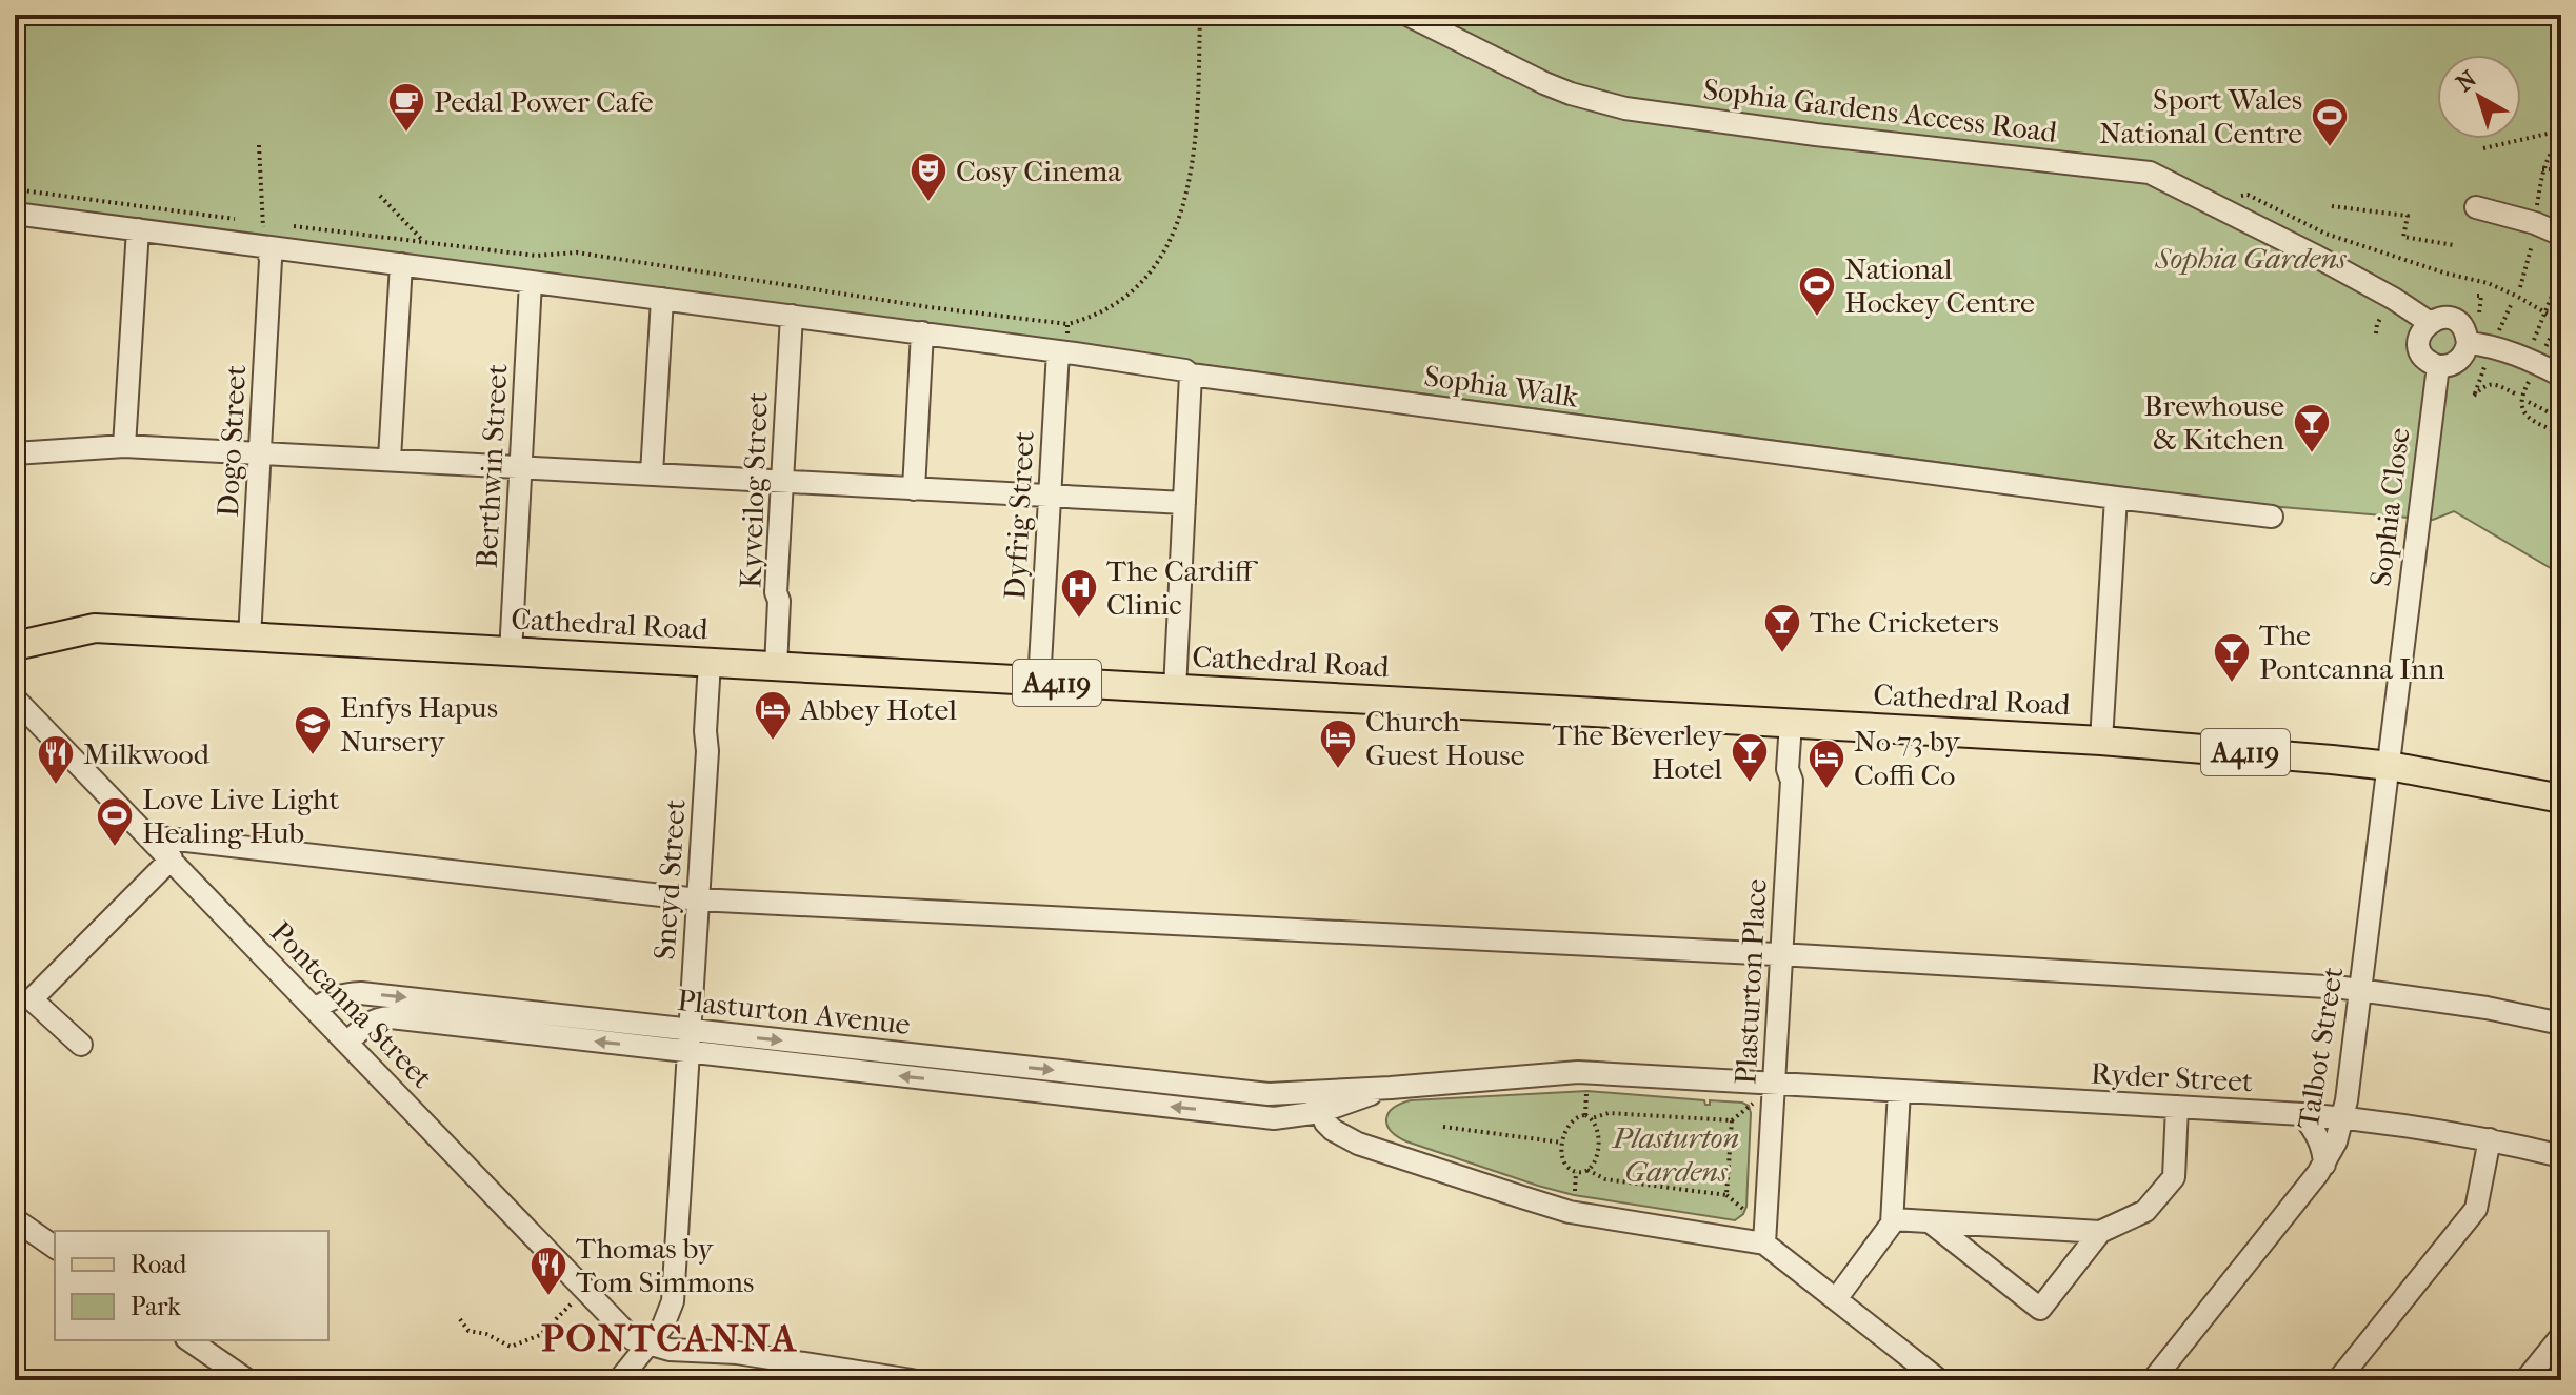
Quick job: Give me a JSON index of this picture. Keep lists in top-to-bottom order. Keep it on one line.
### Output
{"streets":{"main road":["Cathedral Road","A4119"],"street":["Sophia Gardens Access Road","Sophia Walk","Dogo Street","Berthwin Street","Kyveilog Street","Sophia Close","Dyfrig Street","Sneyd Street","Plasturton Place","Pontcanna Street","Plasturton Avenue","Talbot Street","Ryder Street"]},"crossings":[["Sophia Gardens Access Road","Sophia Close"],["Sophia Walk","Dogo Street"],["Sophia Walk","Berthwin Street"],["Sophia Walk","Kyveilog Street"],["Sophia Walk","Dyfrig Street"],["Dogo Street","Cathedral Road"],["Berthwin Street","Cathedral Road"],["Kyveilog Street","Cathedral Road"],["Sophia Close","Cathedral Road"],["Sophia Close","Talbot Street"],["Dyfrig Street","Cathedral Road"],["Cathedral Road","Sneyd Street"],["Cathedral Road","Plasturton Place"],["Cathedral Road","Talbot Street"],["Sneyd Street","Pontcanna Street"],["Sneyd Street","Plasturton Avenue"],["Plasturton Place","Ryder Street"],["Pontcanna Street","Plasturton Avenue"],["Talbot Street","Ryder Street"]],"districts":["PONTCANNA"],"parks":["Sophia Gardens","Plasturton Gardens"],"places":{"cafe":["Pedal Power Cafe"],"sports":["Sport Wales National Centre","National Hockey Centre","Love Live Light Healing Hub"],"theatre":["Cosy Cinema"],"bar":["Brewhouse & Kitchen","The Cricketers","The Pontcanna Inn","The Beverley Hotel"],"hospital":["The Cardiff Clinic"],"hotel":["Abbey Hotel","Church Guest House","No 73 by Coffi Co"],"school or university":["Enfys Hapus Nursery"],"restaurant":["Milkwood","Thomas by Tom Simmons"]},"legend":["Road","Park"],"north":"top left"}
